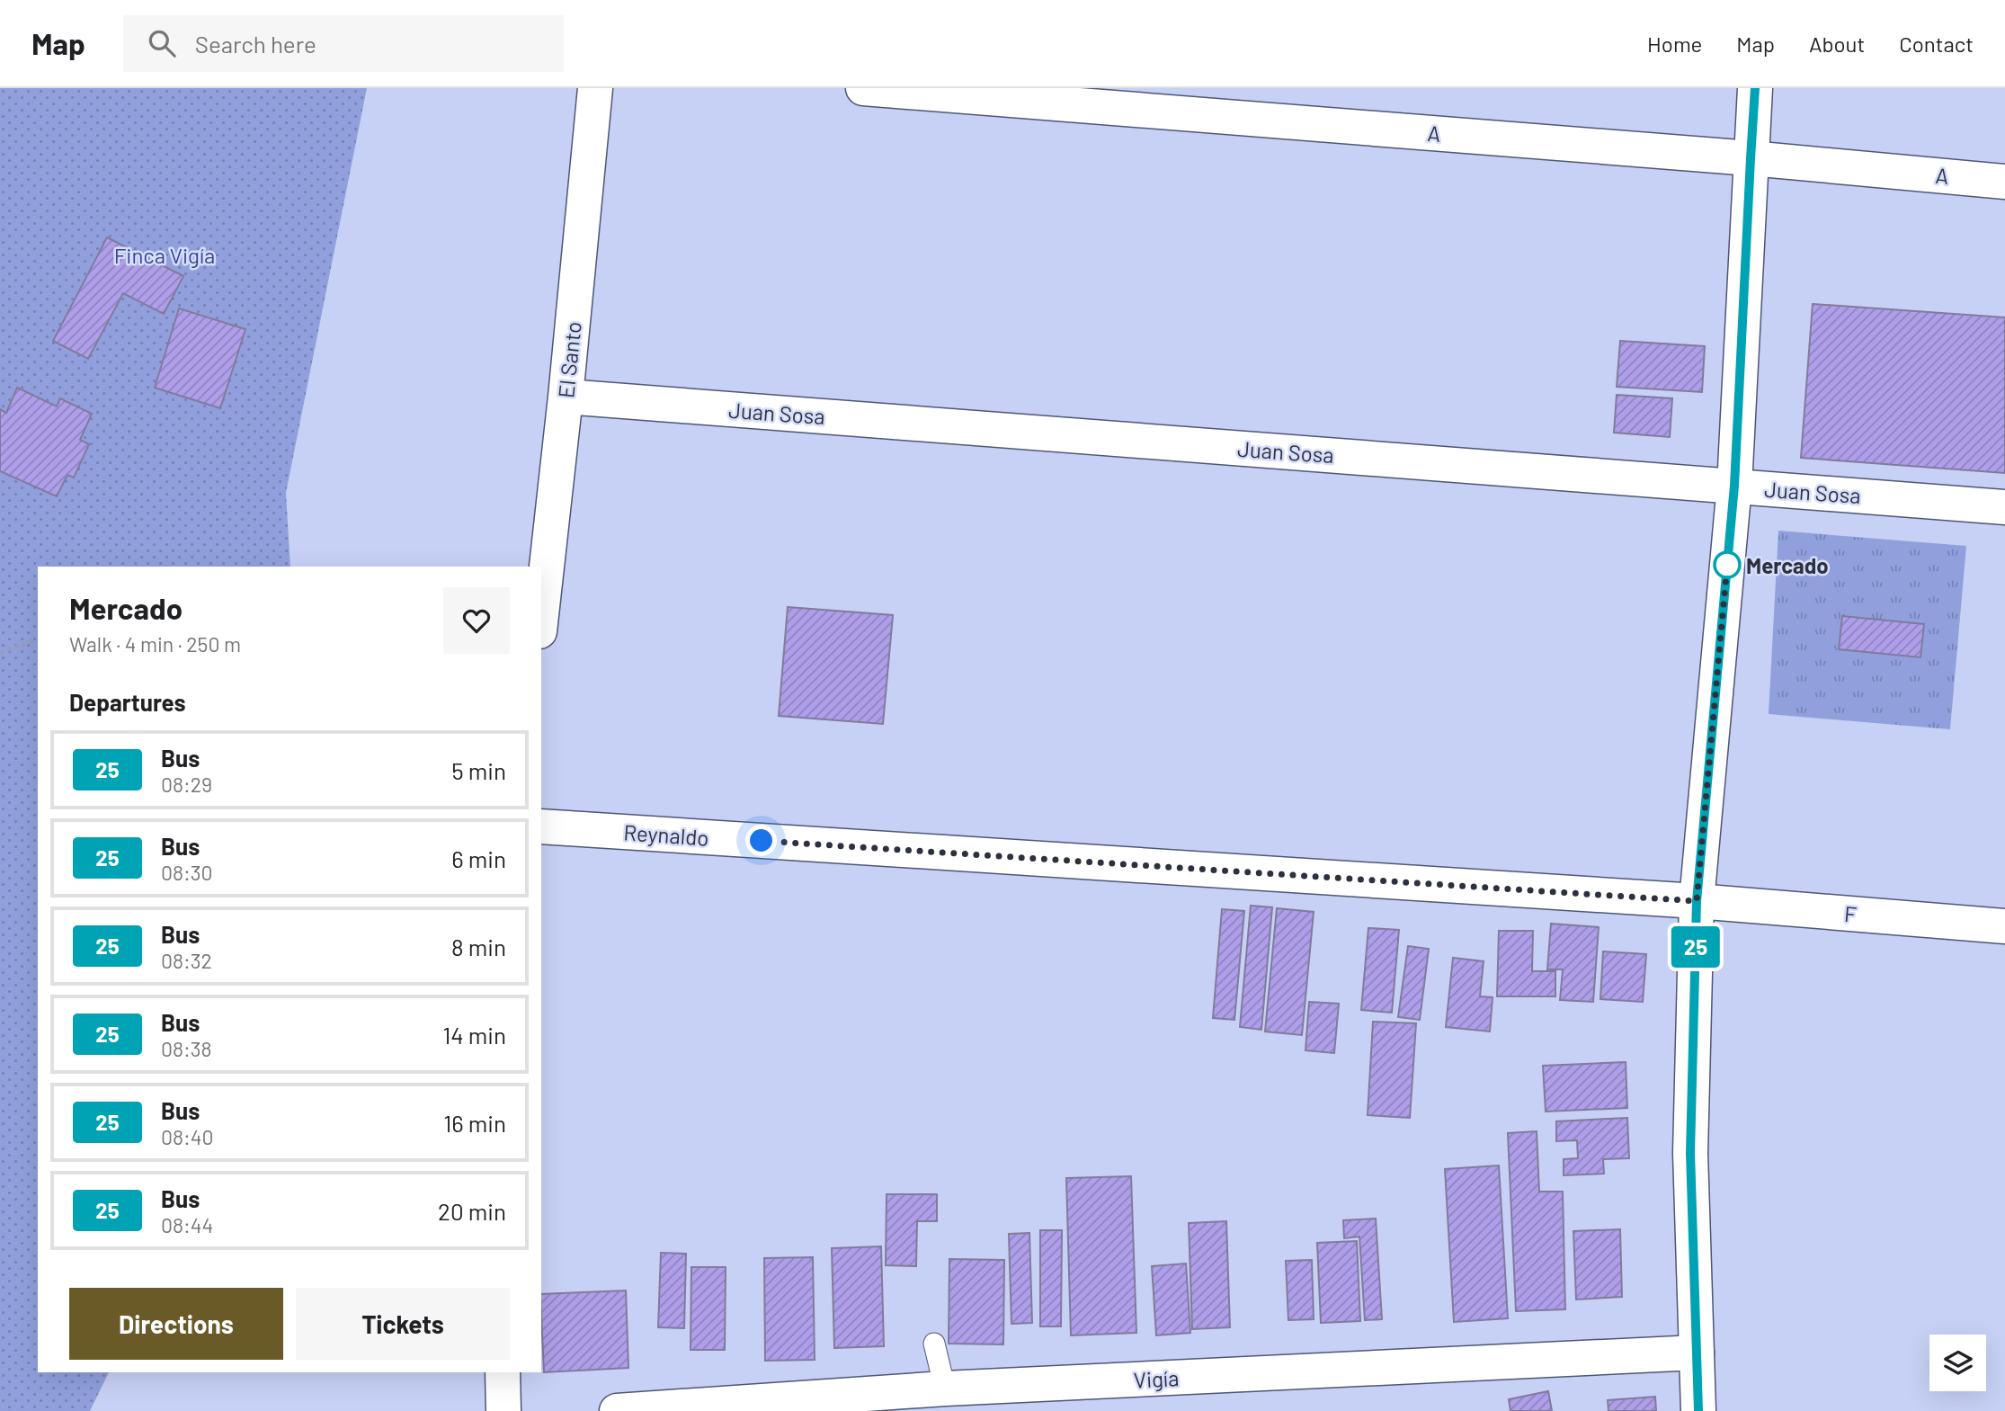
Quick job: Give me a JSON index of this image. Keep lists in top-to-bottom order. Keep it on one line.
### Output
{"streets":{"street":["A","El Santo","Juan Sosa","Reynaldo","F","Vigía"]},"crossings":[["El Santo","Juan Sosa"],["Reynaldo","F"]],"parks":["Finca Vigía"],"places":["Mercado"],"lines":["bus line 25"],"page":{"header":"Map","search":"Search here","nav":["Home","Map","About","Contact"],"on_map":"25","heading":[["Mercado","Walk · 4 min · 250 m"],"Departures"],"list":[{"mark":"25","name":"Bus","note":"08:29","value":"5 min"},{"mark":"25","name":"Bus","note":"08:30","value":"6 min"},{"mark":"25","name":"Bus","note":"08:32","value":"8 min"},{"mark":"25","name":"Bus","note":"08:38","value":"14 min"},{"mark":"25","name":"Bus","note":"08:40","value":"16 min"},{"mark":"25","name":"Bus","note":"08:44","value":"20 min"}],"buttons":["Directions","Tickets"]}}
